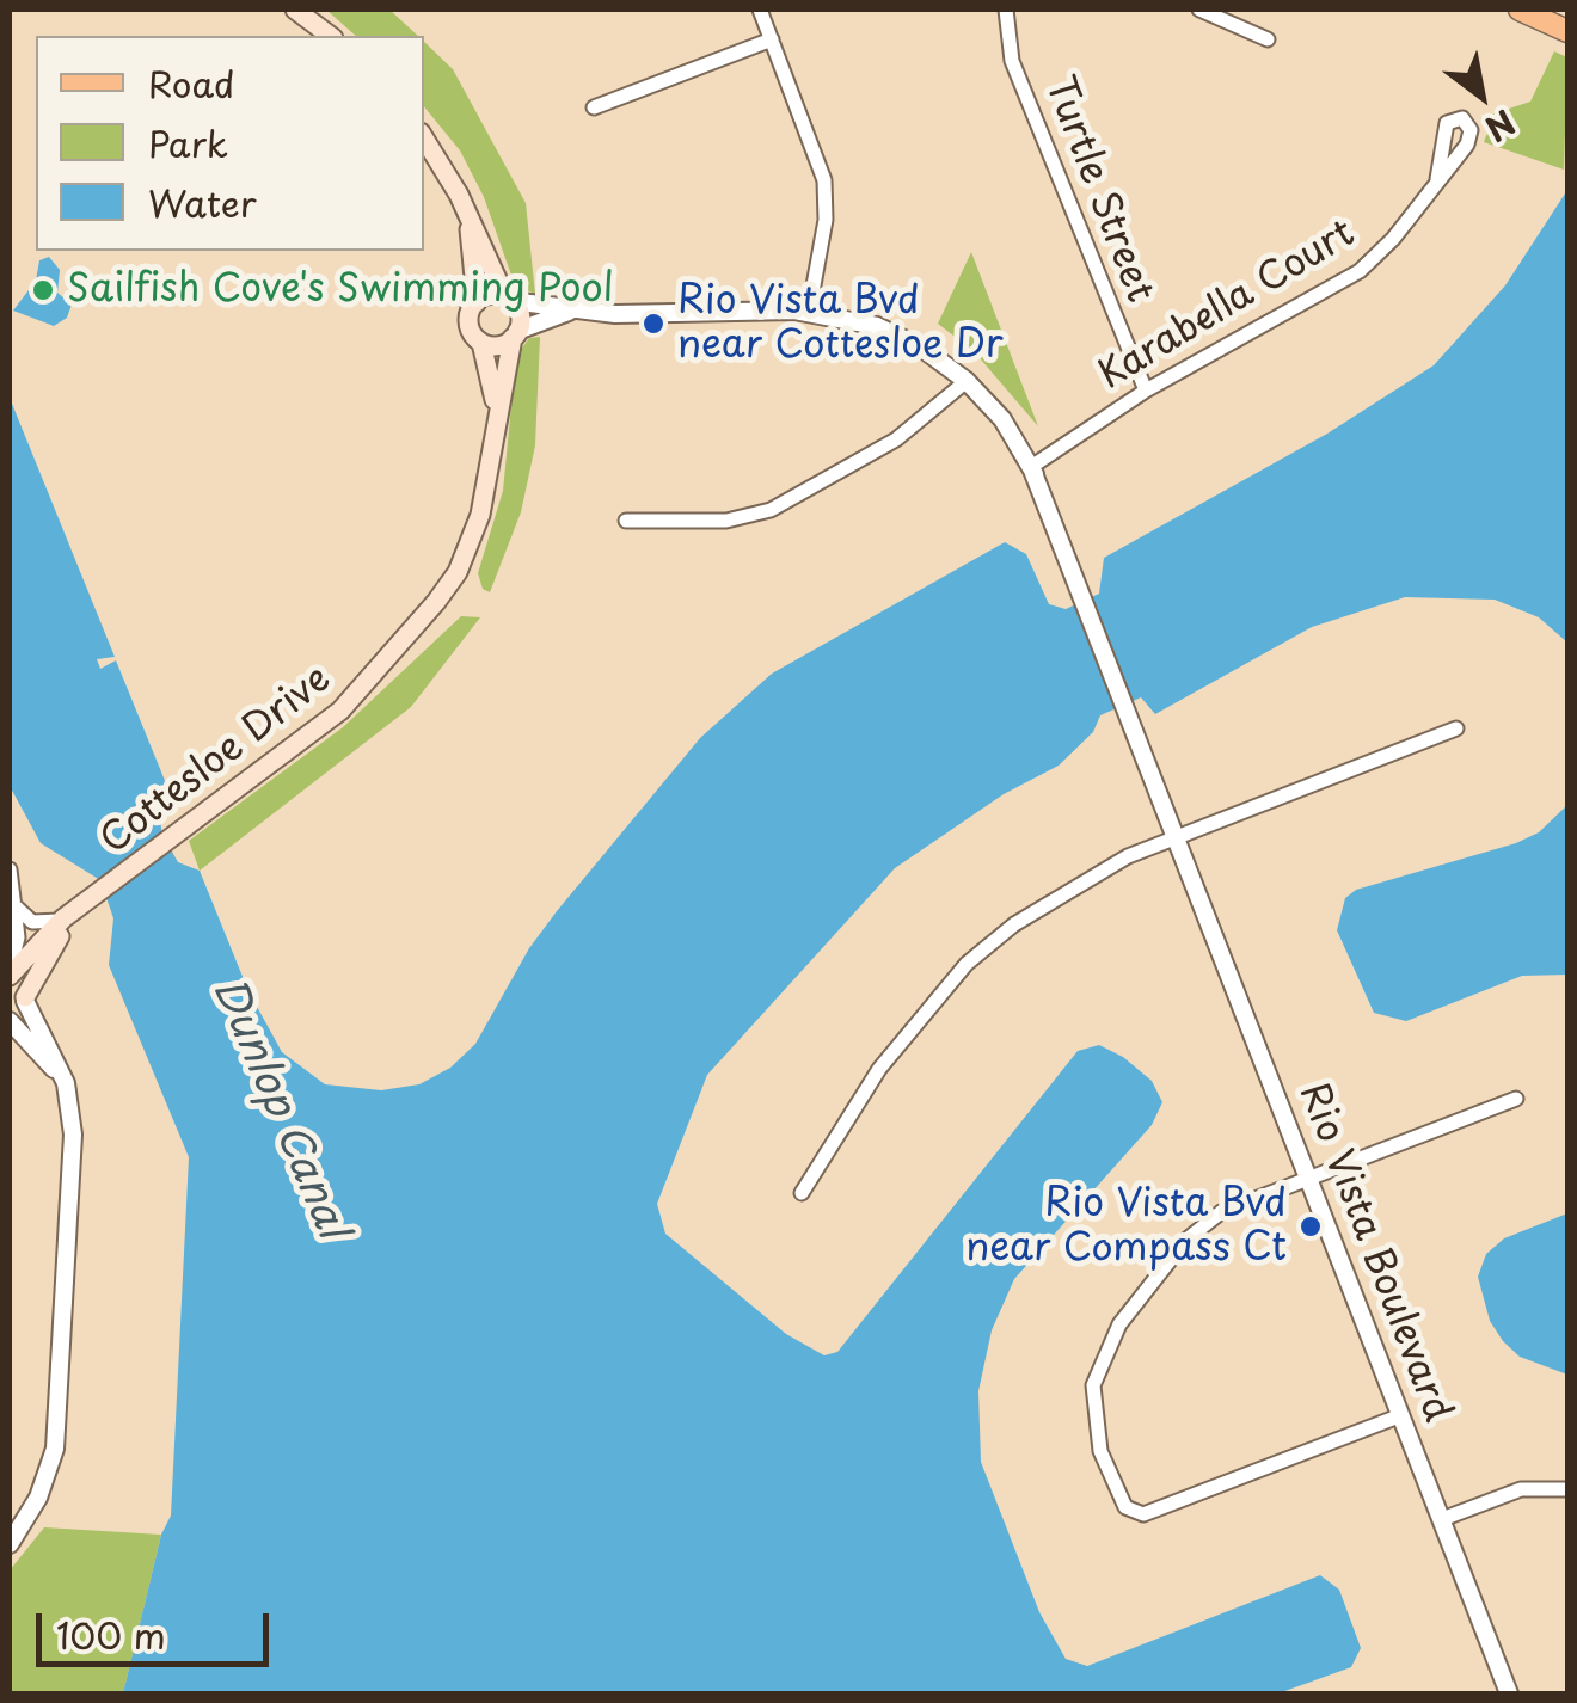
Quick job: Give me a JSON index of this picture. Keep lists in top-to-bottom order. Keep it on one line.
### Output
{"streets":{"main road":["Cottesloe Drive"],"street":["Turtle Street","Karabella Court","Rio Vista Boulevard"]},"crossings":[["Turtle Street","Karabella Court"],["Karabella Court","Rio Vista Boulevard"],["Cottesloe Drive","Rio Vista Boulevard"]],"water":["Dunlop Canal"],"places":["Sailfish Cove's Swimming Pool","Rio Vista Bvd near Cottesloe Dr","Rio Vista Bvd near Compass Ct"],"legend":["Road","Park","Water"],"scale_bar":"100 m","north":"bottom right"}
